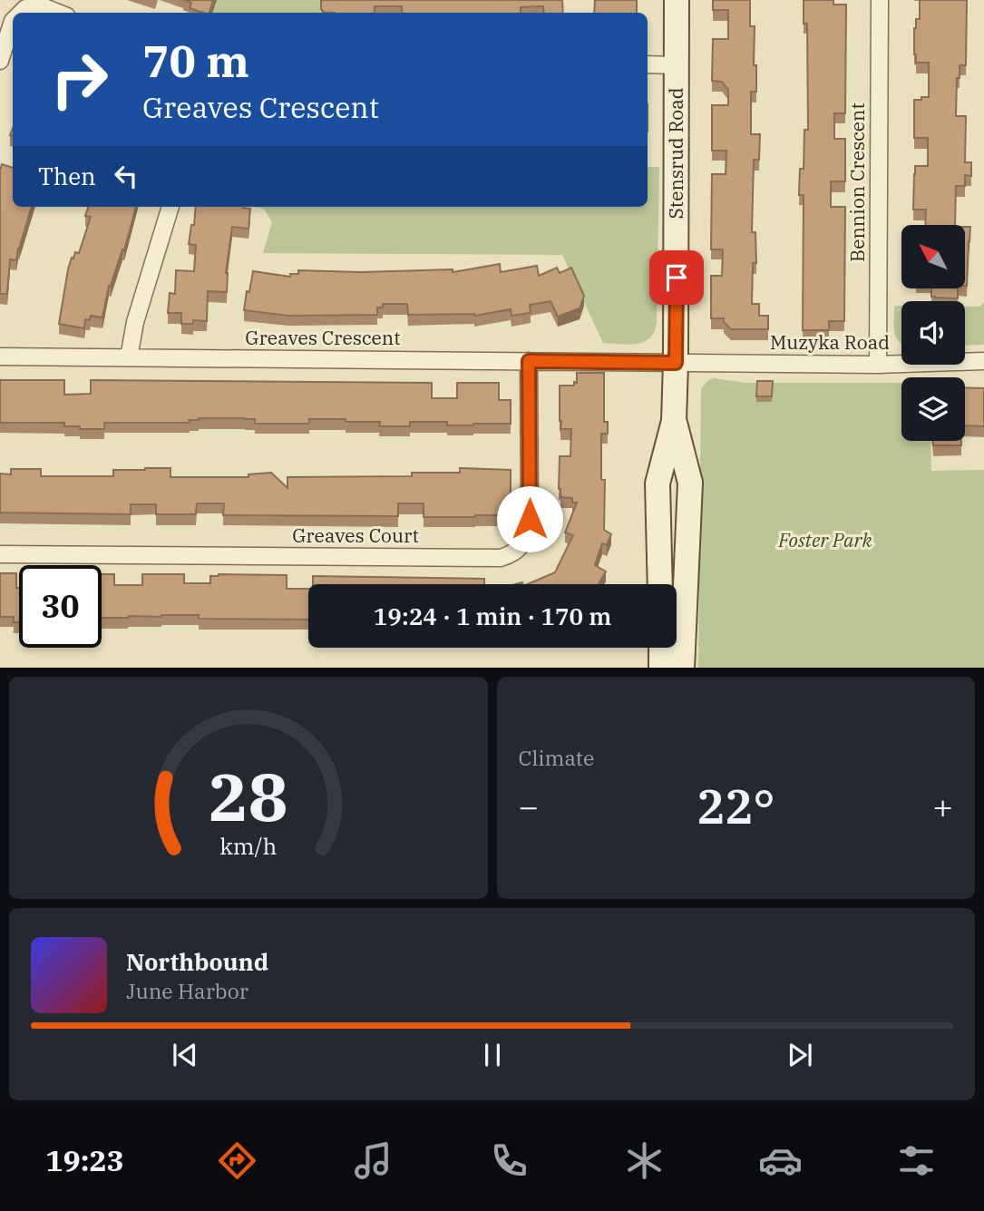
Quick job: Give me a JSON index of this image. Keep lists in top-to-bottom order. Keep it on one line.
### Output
{"streets":{"street":["Stensrud Road","Bennion Crescent","Greaves Crescent","Muzyka Road","Greaves Court"]},"crossings":[["Stensrud Road","Muzyka Road"],["Bennion Crescent","Muzyka Road"],["Greaves Crescent","Muzyka Road"],["Greaves Crescent","Greaves Court"]],"parks":["Foster Park"],"north":"top left","page":{"turn":["70 m","Greaves Crescent"],"then":"Then","limit":"30","trip":"19:24 · 1 min · 170 m","tile":"Climate","heat":["−","22°","+"],"song":["Northbound","June Harbor"],"tabs":"19:23","gauge":["28","km/h"]}}
